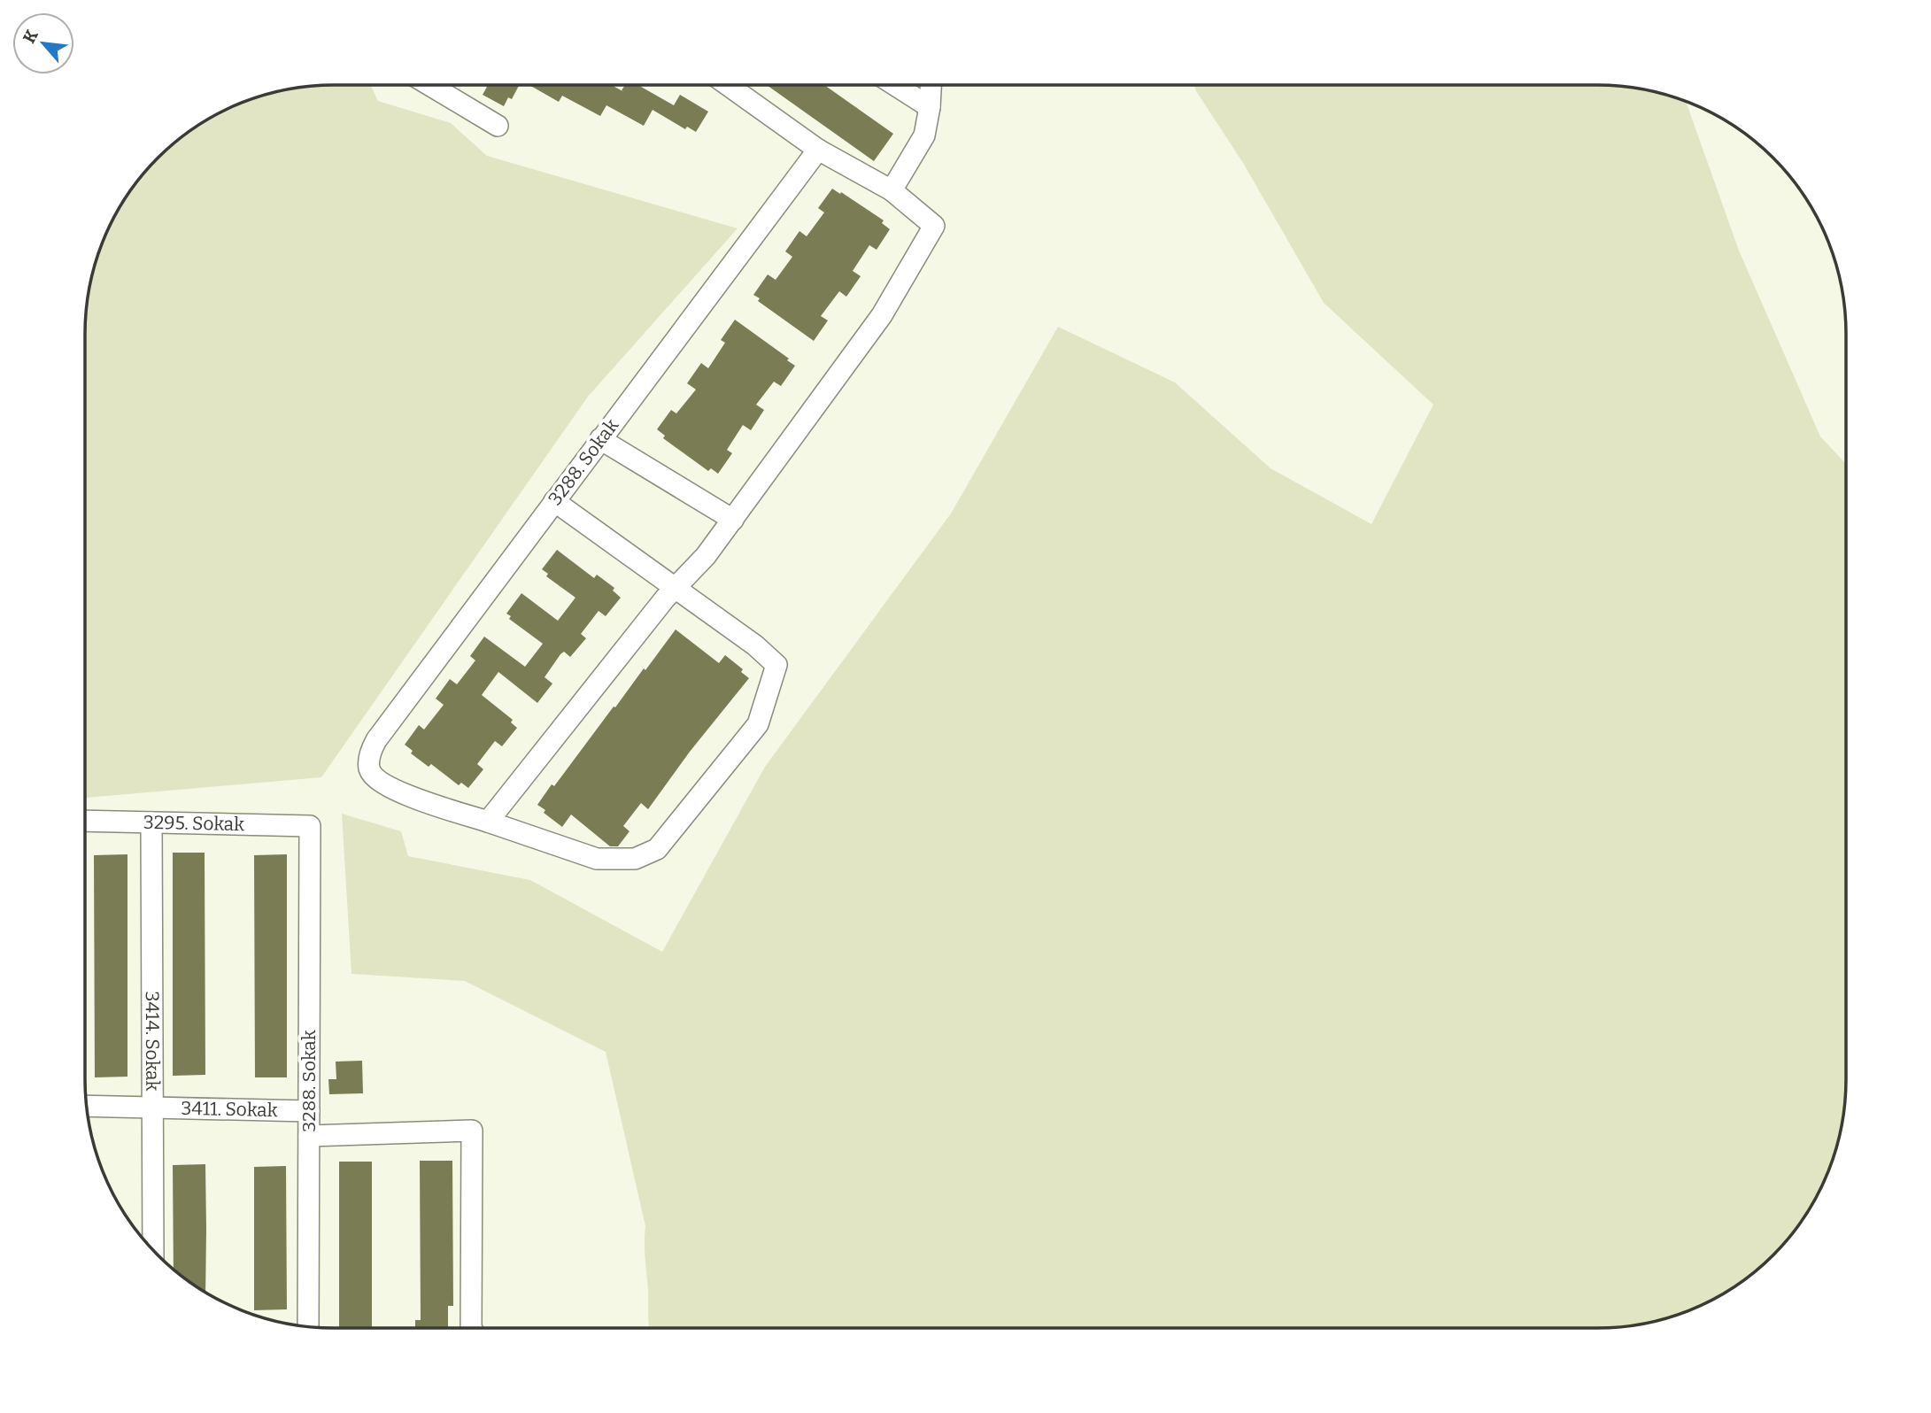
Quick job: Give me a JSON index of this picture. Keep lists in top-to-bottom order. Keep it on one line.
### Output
{"streets":{"street":["3288. Sokak","3295. Sokak","3414. Sokak","3411. Sokak"]},"crossings":[["3288. Sokak","3295. Sokak"],["3288. Sokak","3411. Sokak"],["3295. Sokak","3414. Sokak"],["3414. Sokak","3411. Sokak"]],"north":"top left"}
